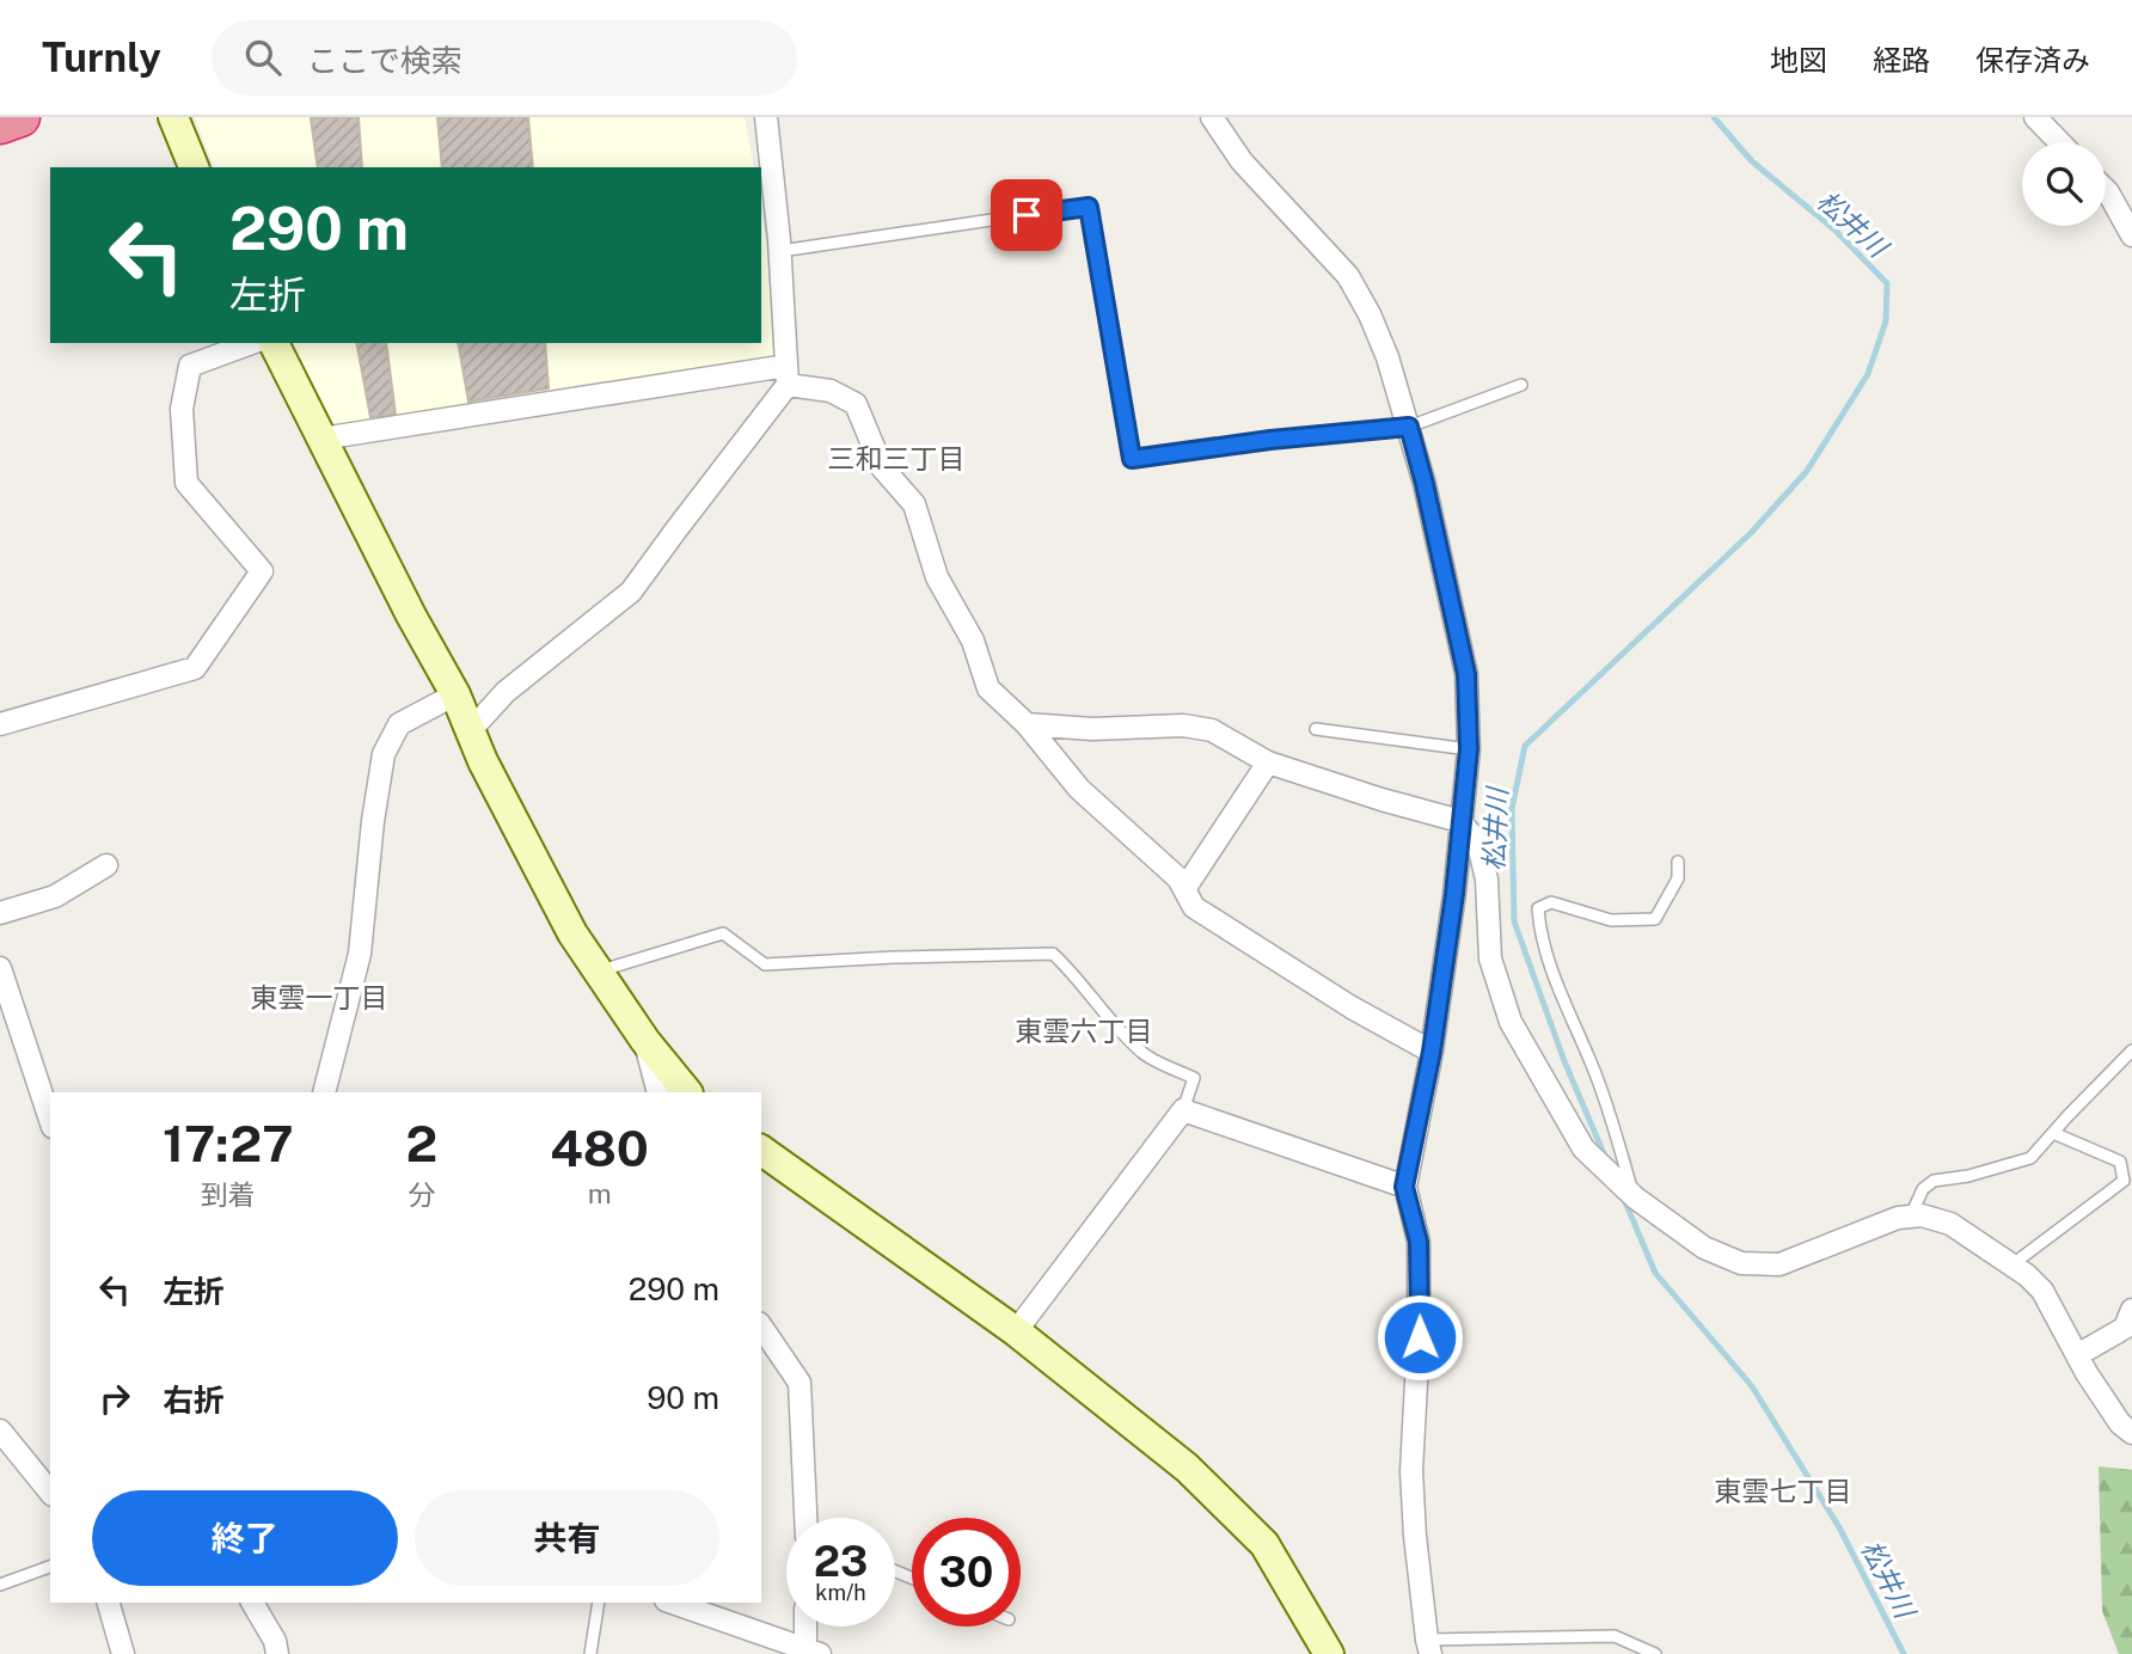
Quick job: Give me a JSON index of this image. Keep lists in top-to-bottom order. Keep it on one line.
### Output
{"districts":["三和三丁目","東雲一丁目","東雲六丁目","東雲七丁目"],"water":["松井川"],"page":{"header":"Turnly","search":"ここで検索","nav":["地図","経路","保存済み"],"turn":["290 m","左折"],"eta":["17:27","到着","2","分","480","m"],"list":[{"name":"左折","value":"290 m"},{"name":"右折","value":"90 m"}],"buttons":["終了","共有"],"speed":"23 km/h","limit":"30"}}
